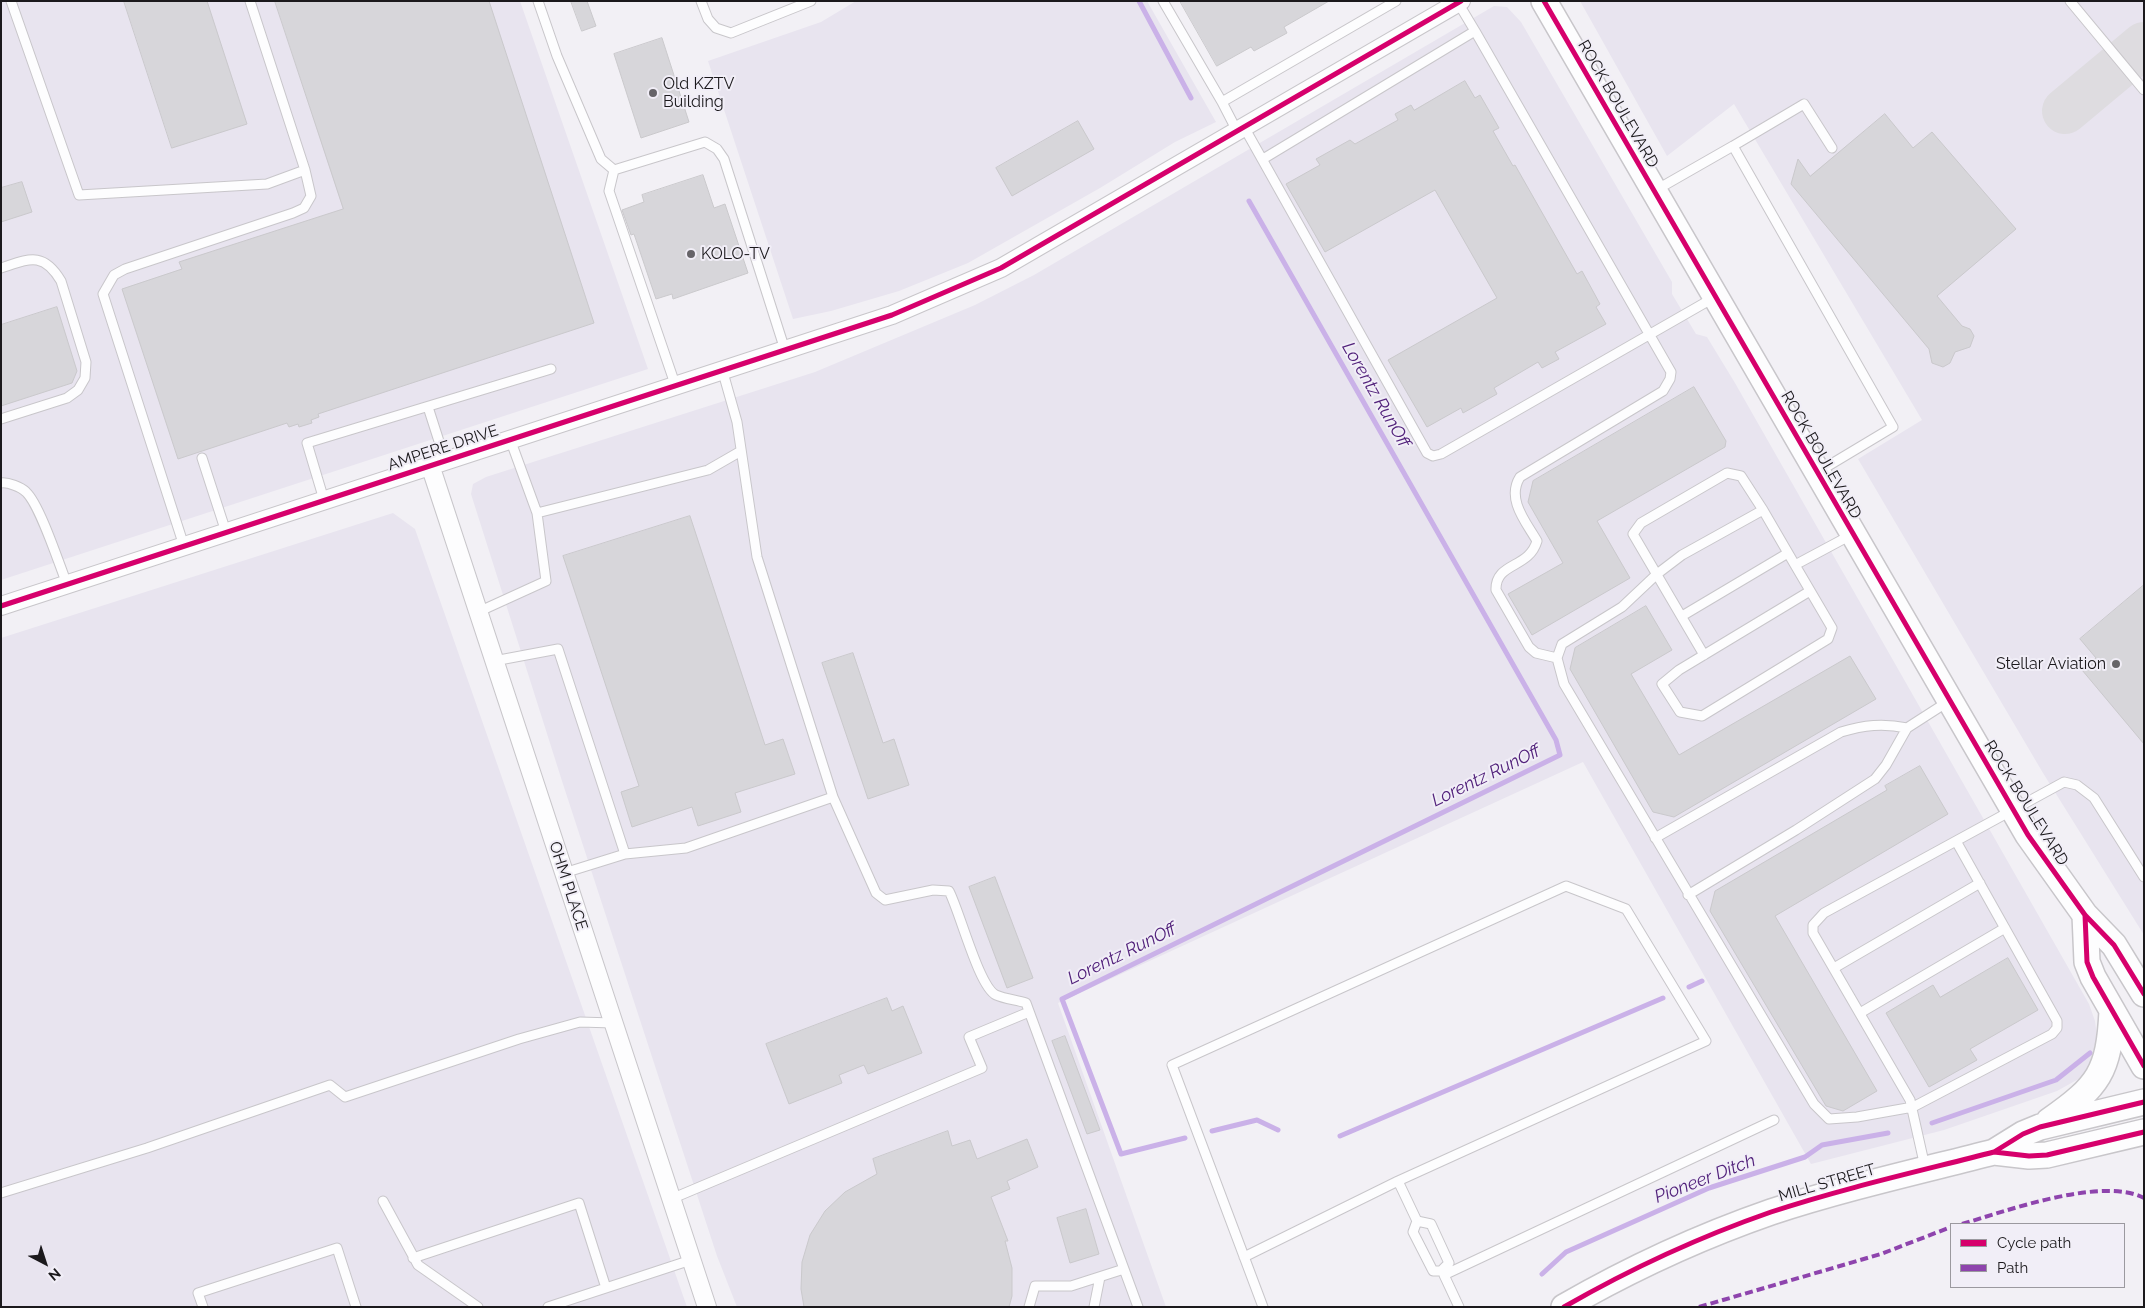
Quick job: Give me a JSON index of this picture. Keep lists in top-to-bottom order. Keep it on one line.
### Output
{"streets":{"main road":["ROCK BOULEVARD","MILL STREET"],"street":["AMPERE DRIVE","OHM PLACE"]},"crossings":[["AMPERE DRIVE","OHM PLACE"]],"water":["Lorentz RunOff","Pioneer Ditch"],"places":["Old KZTV Building","KOLO-TV","Stellar Aviation"],"legend":["Cycle path","Path"],"north":"bottom right"}
